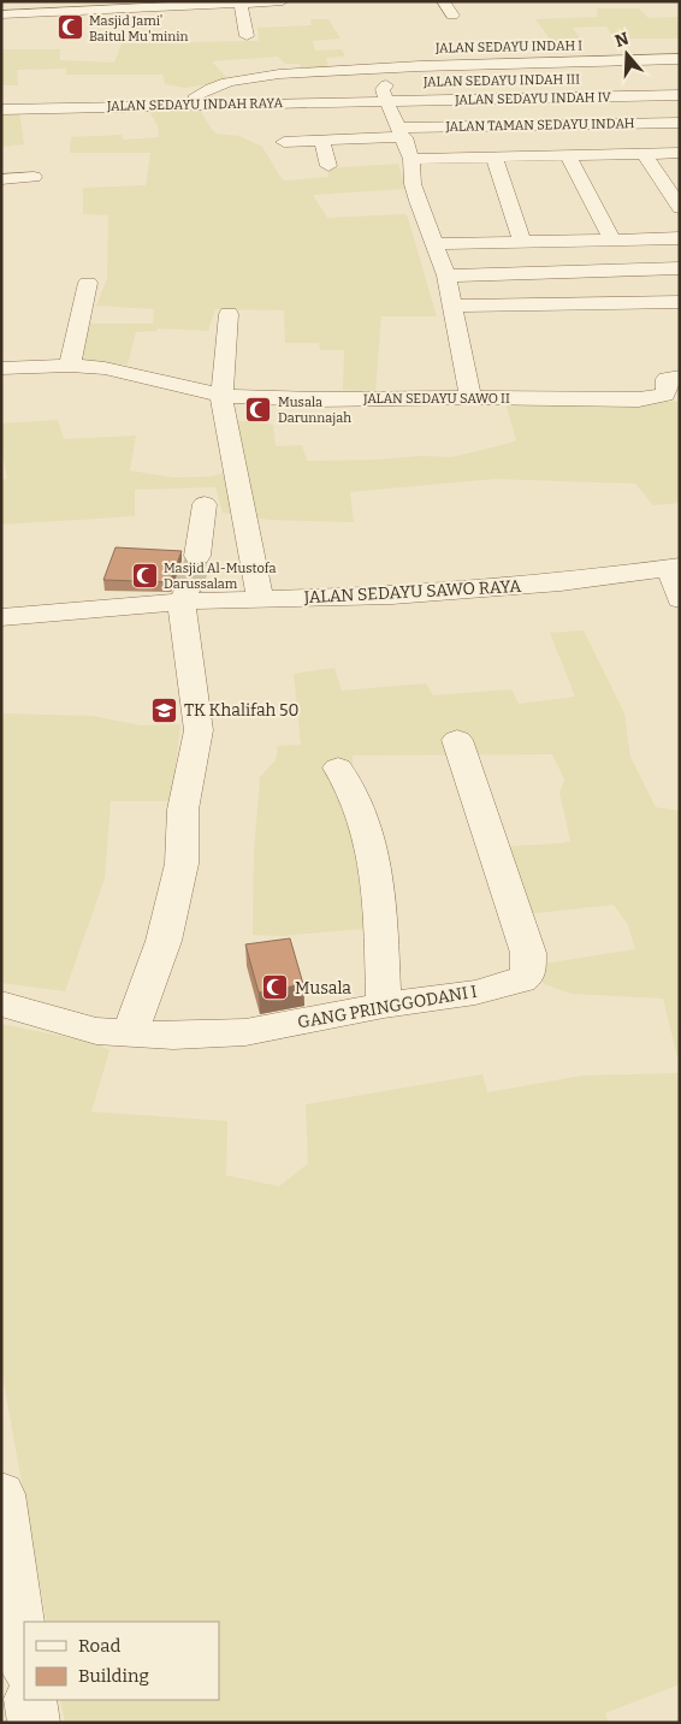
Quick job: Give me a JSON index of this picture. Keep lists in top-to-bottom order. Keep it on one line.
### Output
{"streets":{"street":["JALAN SEDAYU INDAH IV","JALAN SEDAYU INDAH RAYA","JALAN TAMAN SEDAYU INDAH","JALAN SEDAYU SAWO II","JALAN SEDAYU SAWO RAYA","GANG PRINGGODANI I"]},"crossings":[["JALAN SEDAYU INDAH IV","JALAN SEDAYU INDAH RAYA"]],"places":{"mosque":["Masjid Jami' Baitul Mu'minin","Musala Darunnajah","Masjid Al-Mustofa Darussalam","Musala"],"school or university":["TK Khalifah 50"]},"legend":["Road","Building"],"north":"top"}
